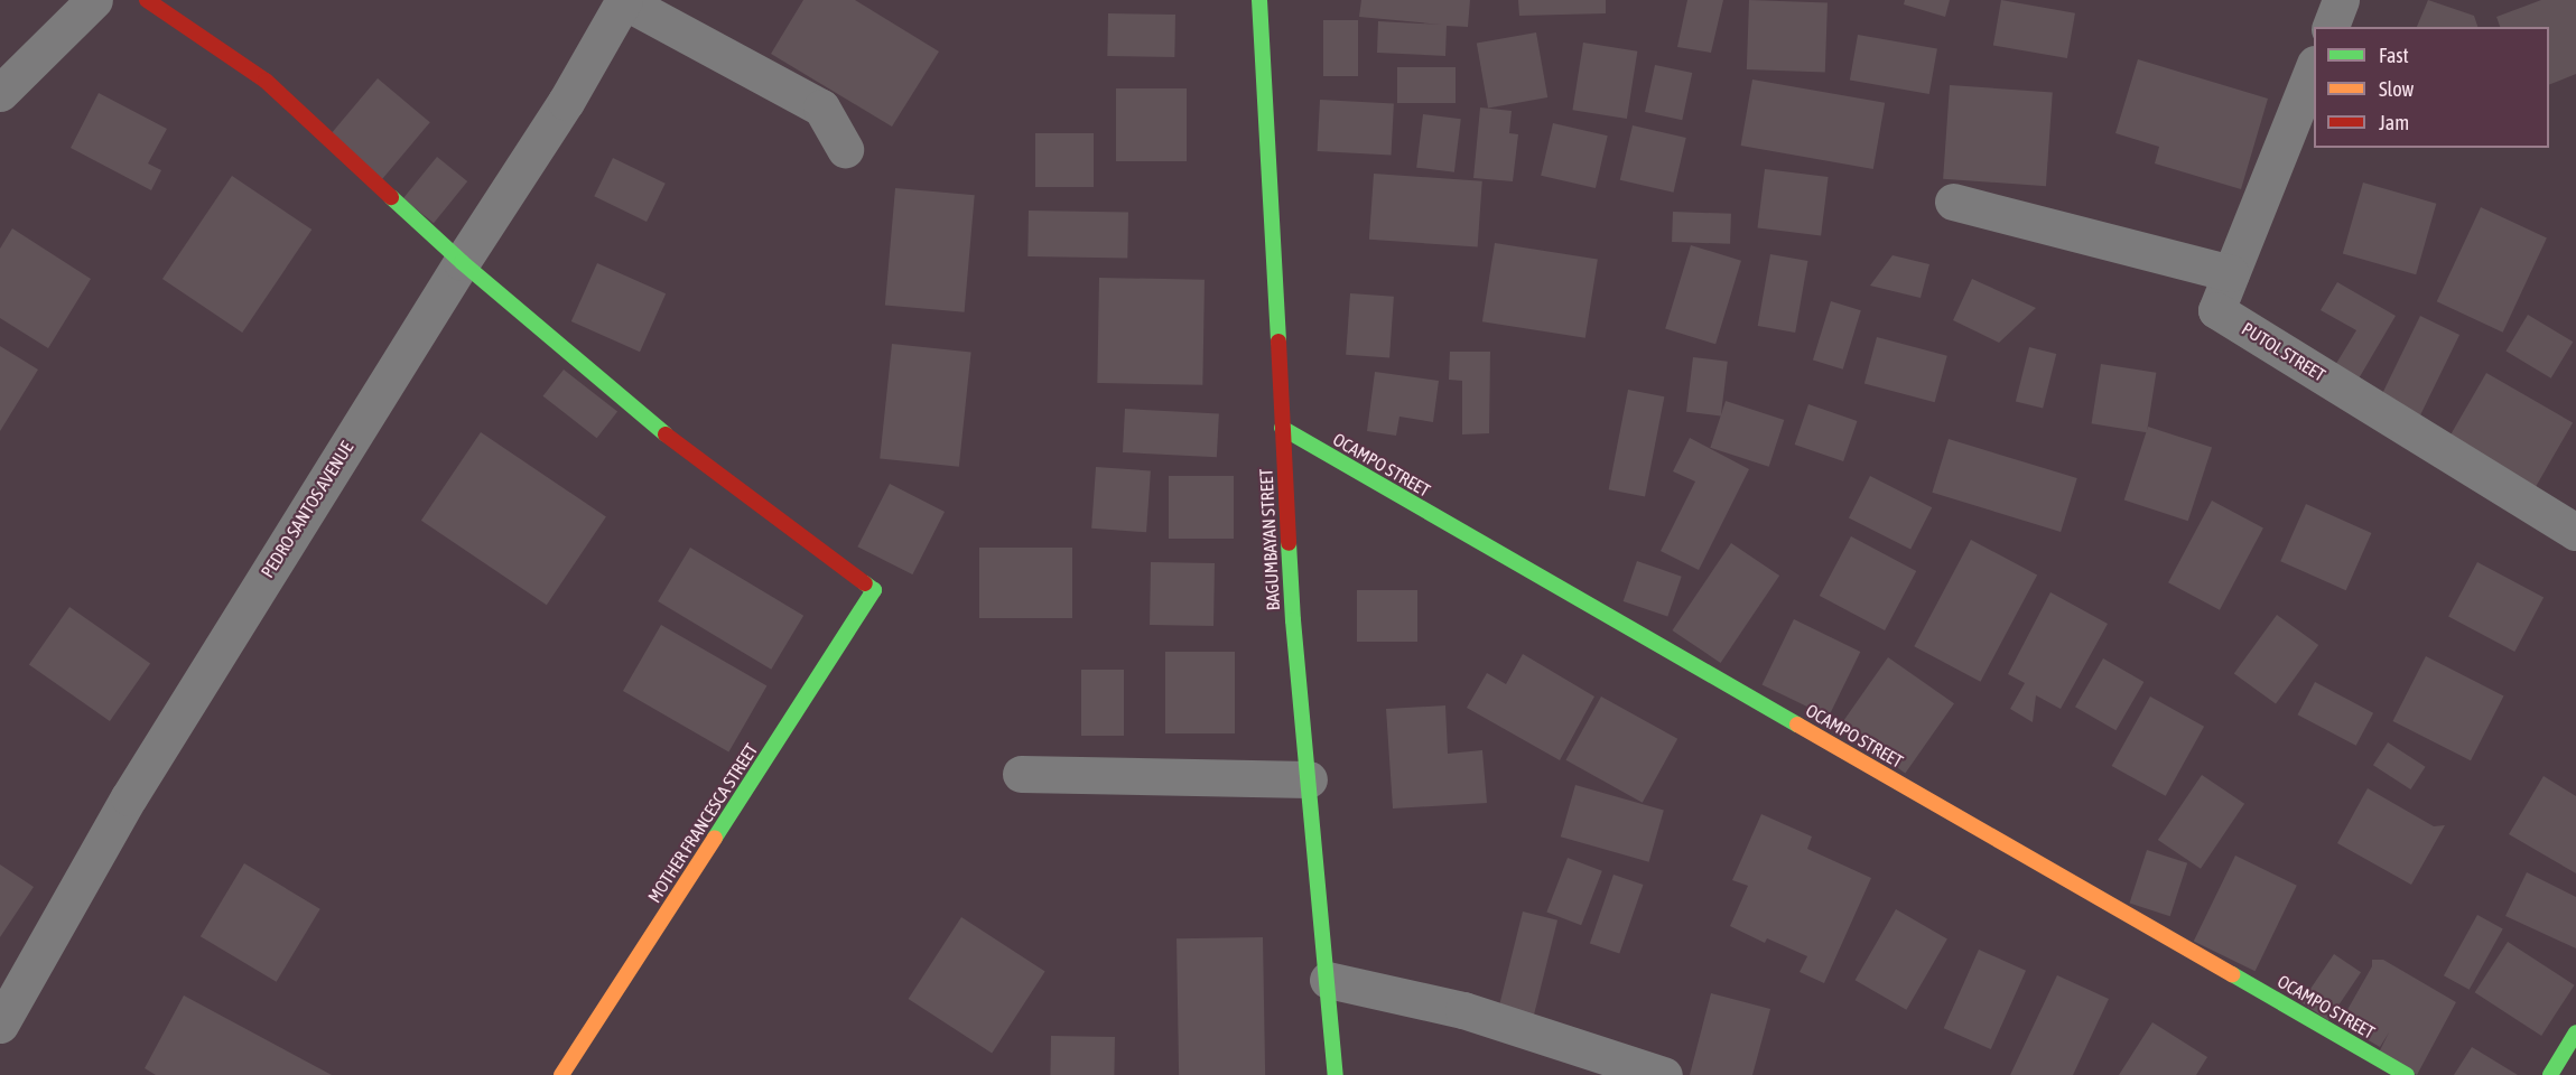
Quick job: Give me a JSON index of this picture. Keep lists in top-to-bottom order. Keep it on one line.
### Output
{"streets":{"street":["PUTOL STREET","OCAMPO STREET","PEDRO SANTOS AVENUE","BAGUMBAYAN STREET","MOTHER FRANCESCA STREET"]},"crossings":[["OCAMPO STREET","BAGUMBAYAN STREET"],["PEDRO SANTOS AVENUE","MOTHER FRANCESCA STREET"]],"legend":["Fast","Slow","Jam"]}
